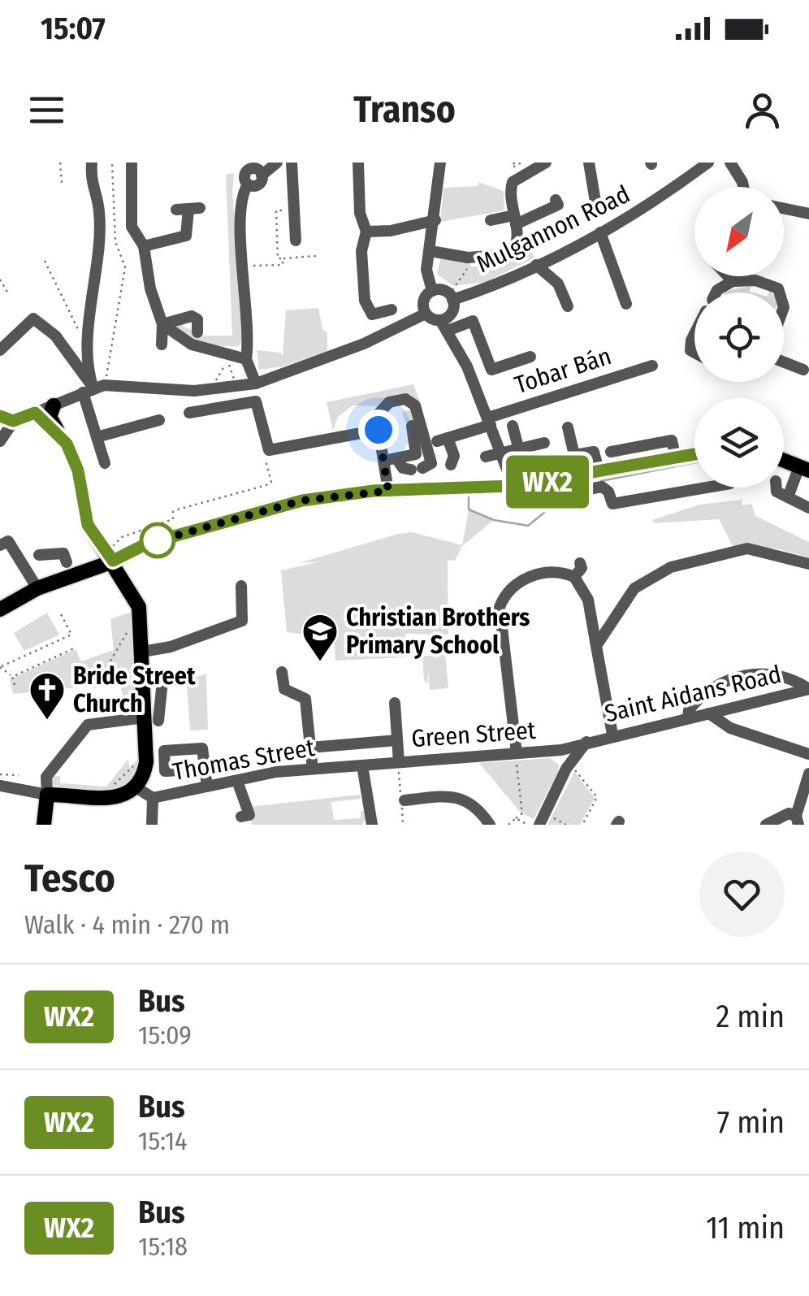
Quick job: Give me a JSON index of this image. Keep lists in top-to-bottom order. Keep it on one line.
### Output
{"streets":{"street":["Mulgannon Road","Tobar Bán","Saint Aidans Road","Green Street","Thomas Street"]},"crossings":[["Saint Aidans Road","Green Street"],["Green Street","Thomas Street"]],"places":{"school or university":["Christian Brothers Primary School"],"church":["Bride Street Church"]},"lines":["bus line WX2"],"north":"bottom left","page":{"status":"15:07","header":"Transo","on_map":"WX2","heading":["Tesco","Walk · 4 min · 270 m"],"list":[{"mark":"WX2","name":"Bus","note":"15:09","value":"2 min"},{"mark":"WX2","name":"Bus","note":"15:14","value":"7 min"},{"mark":"WX2","name":"Bus","note":"15:18","value":"11 min"}]}}
